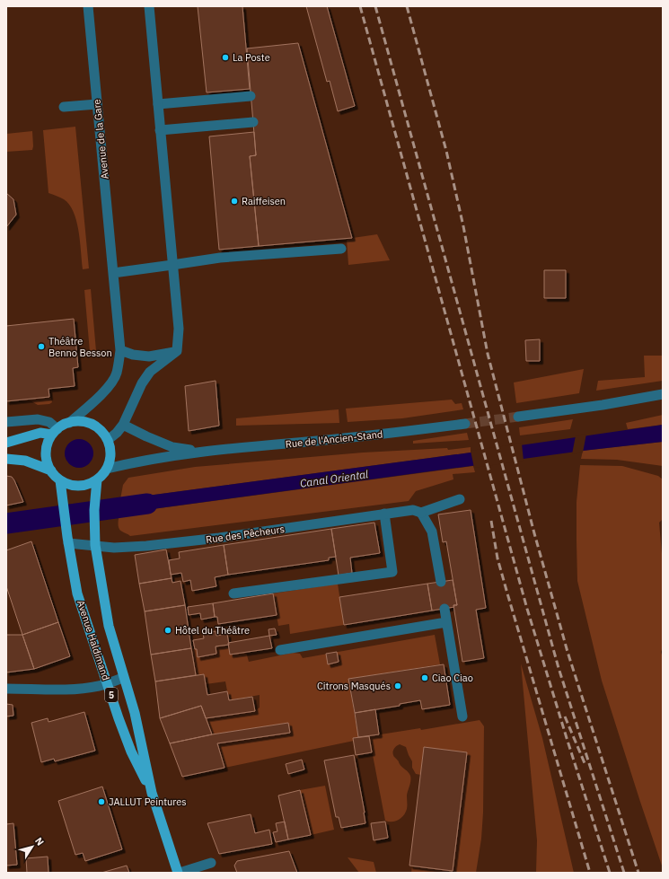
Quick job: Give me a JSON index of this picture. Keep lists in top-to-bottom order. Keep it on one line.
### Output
{"streets":{"main road":["Avenue Haldimand","5"],"street":["Avenue de la Gare","Rue de l'Ancien-Stand","Rue des Pêcheurs"]},"crossings":[["Avenue de la Gare","Rue de l'Ancien-Stand"],["Avenue de la Gare","Avenue Haldimand"],["Rue de l'Ancien-Stand","Avenue Haldimand"],["Rue des Pêcheurs","Avenue Haldimand"]],"water":["Canal Oriental"],"places":["La Poste","Raiffeisen","Théâtre Benno Besson","Hôtel du Théâtre","Ciao Ciao","Citrons Masqués","JALLUT Peintures"],"north":"top right"}
